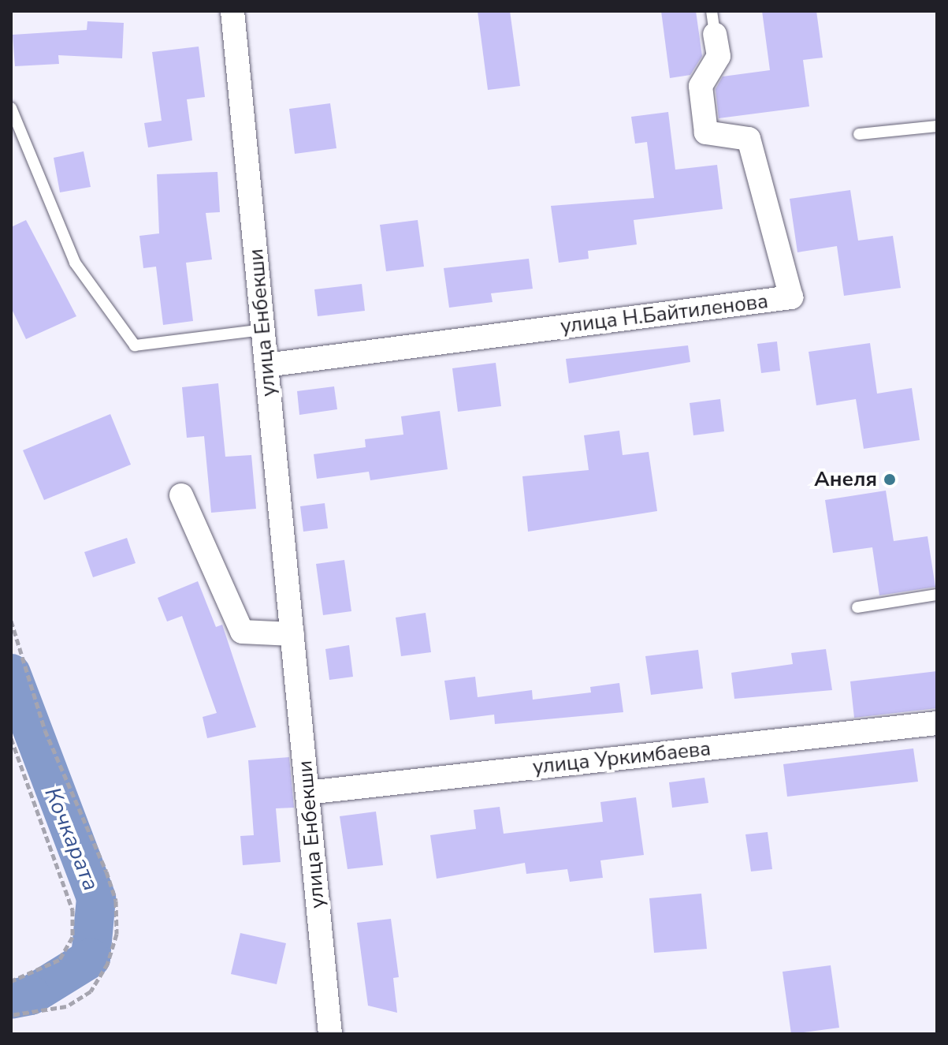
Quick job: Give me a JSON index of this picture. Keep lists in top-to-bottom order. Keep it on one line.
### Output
{"streets":{"street":["улица Н.Байтиленова","улица Енбекши","улица Уркимбаева"]},"crossings":[["улица Н.Байтиленова","улица Енбекши"],["улица Енбекши","улица Уркимбаева"]],"water":["Кочкарата"],"places":["Анеля"]}
